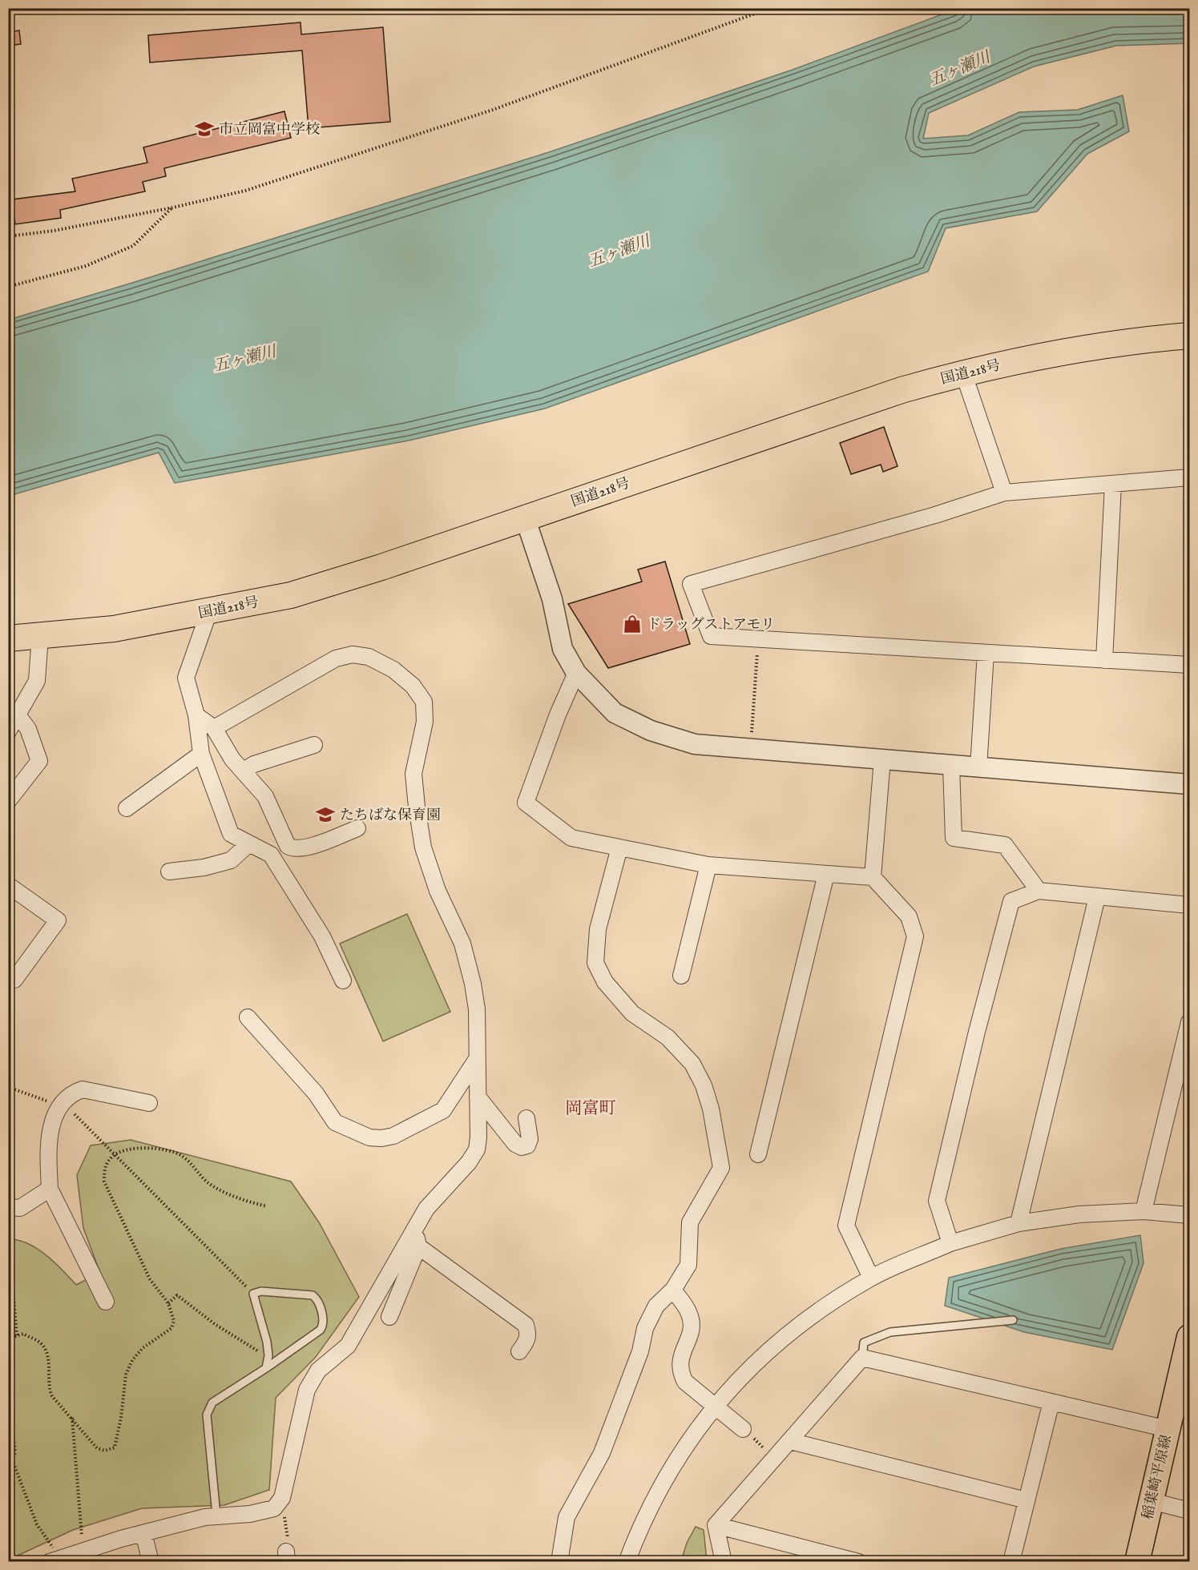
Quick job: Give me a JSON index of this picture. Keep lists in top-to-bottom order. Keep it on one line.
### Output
{"streets":{"highway":["国道218号"],"main road":["稲葉崎平原線"]},"districts":["岡富町"],"water":["五ヶ瀬川"],"places":{"school or university":["市立岡富中学校","たちばな保育園"],"shop":["ドラッグストアモリ"]}}
